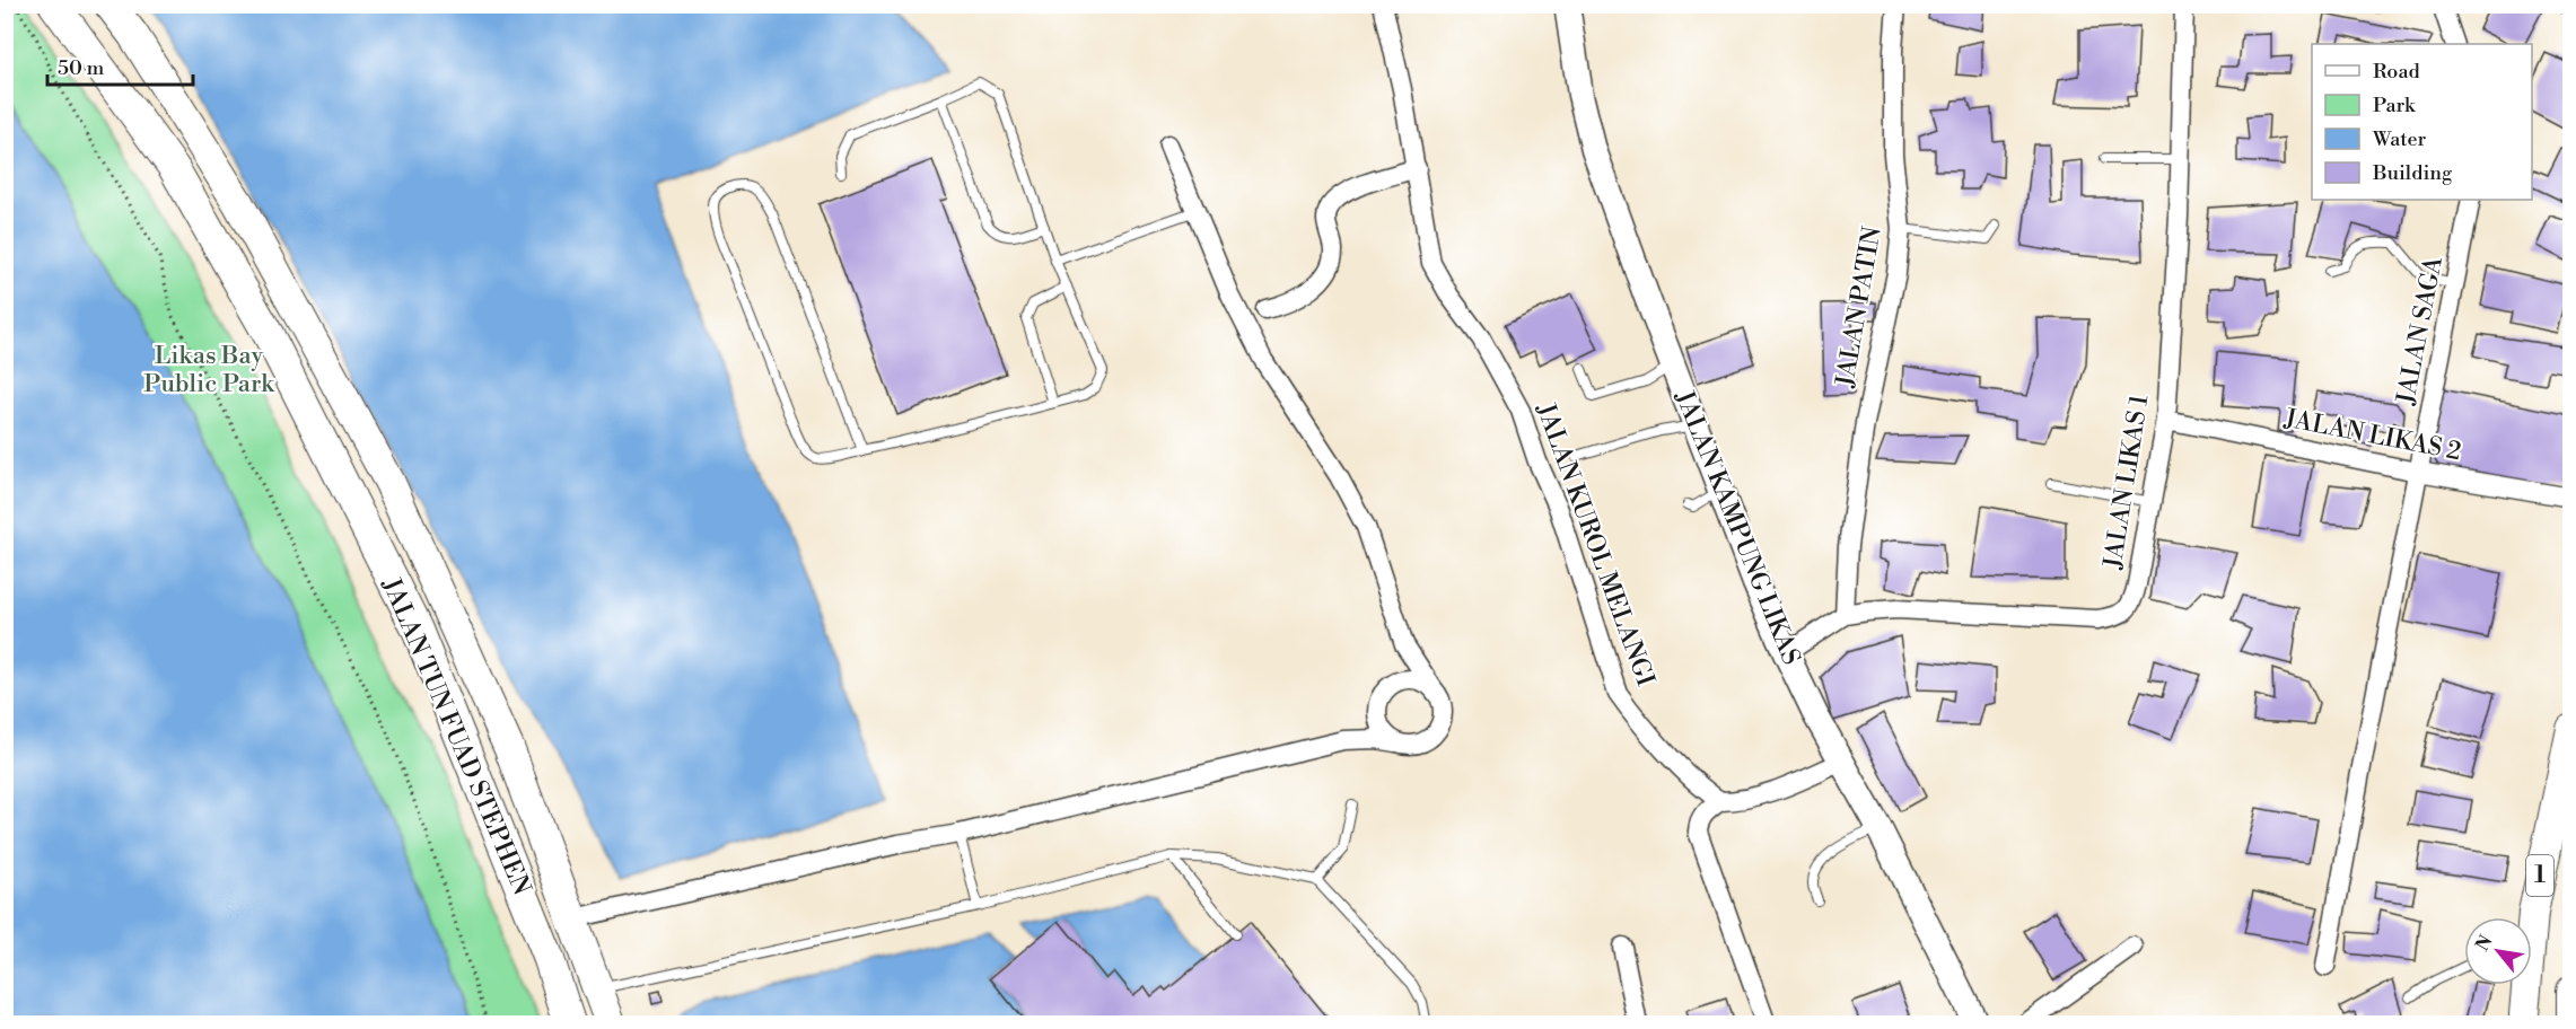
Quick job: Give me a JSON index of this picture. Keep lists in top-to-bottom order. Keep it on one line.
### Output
{"streets":{"highway":["JALAN TUN FUAD STEPHEN"],"main road":["JALAN KAMPUNG LIKAS","1"],"street":["JALAN PATIN","JALAN SAGA","JALAN LIKAS 2","JALAN LIKAS 1","JALAN KUROL MELANGI"]},"crossings":[["JALAN PATIN","JALAN LIKAS 1"],["JALAN SAGA","JALAN LIKAS 2"],["JALAN LIKAS 2","JALAN LIKAS 1"],["JALAN LIKAS 1","JALAN KAMPUNG LIKAS"]],"parks":["Likas Bay Public Park"],"legend":["Road","Park","Water","Building"],"scale_bar":"50 m","north":"top left"}
